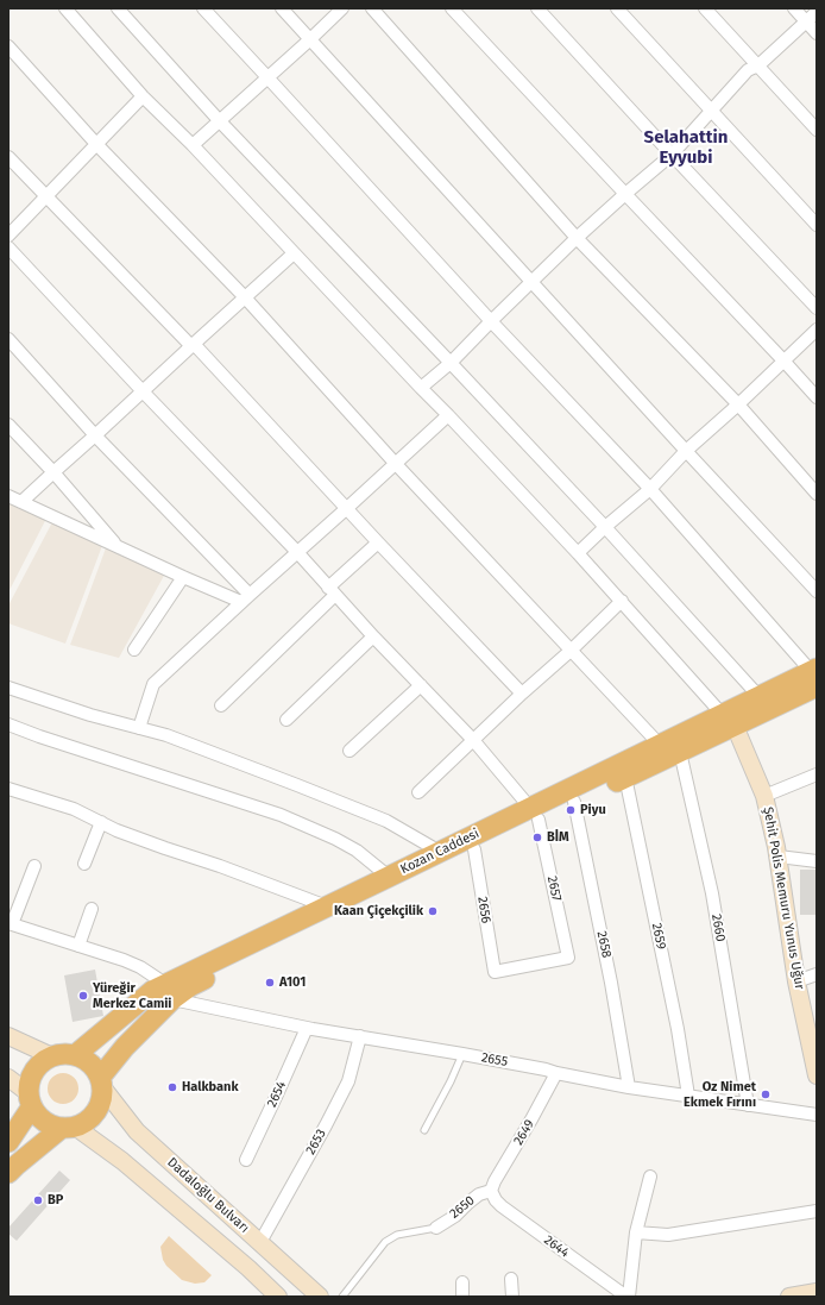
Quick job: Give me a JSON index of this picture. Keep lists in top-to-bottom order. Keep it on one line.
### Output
{"streets":{"highway":["Kozan Caddesi"],"main road":["Şehit Polis Memuru Yunus Uğur","Dadaloğlu Bulvarı"],"street":["2657","2656","2660","2659","2658","2655","2654","2649","2653","2650","2644"]},"crossings":[["Kozan Caddesi","2657"],["Kozan Caddesi","Şehit Polis Memuru Yunus Uğur"],["Kozan Caddesi","2656"],["Kozan Caddesi","2660"],["Kozan Caddesi","2659"],["Kozan Caddesi","2658"],["Kozan Caddesi","2655"],["Kozan Caddesi","Dadaloğlu Bulvarı"],["2657","2656"],["2660","2655"],["2659","2655"],["2658","2655"],["2655","2654"],["2655","2649"],["2655","2653"],["2649","2650"],["2649","2644"],["2653","Dadaloğlu Bulvarı"],["2650","2644"]],"districts":["Selahattin Eyyubi"],"places":["Piyu","BİM","Kaan Çiçekçilik","A101","Yüreğir Merkez Camii","Halkbank","Oz Nimet Ekmek Fırını","BP"]}
